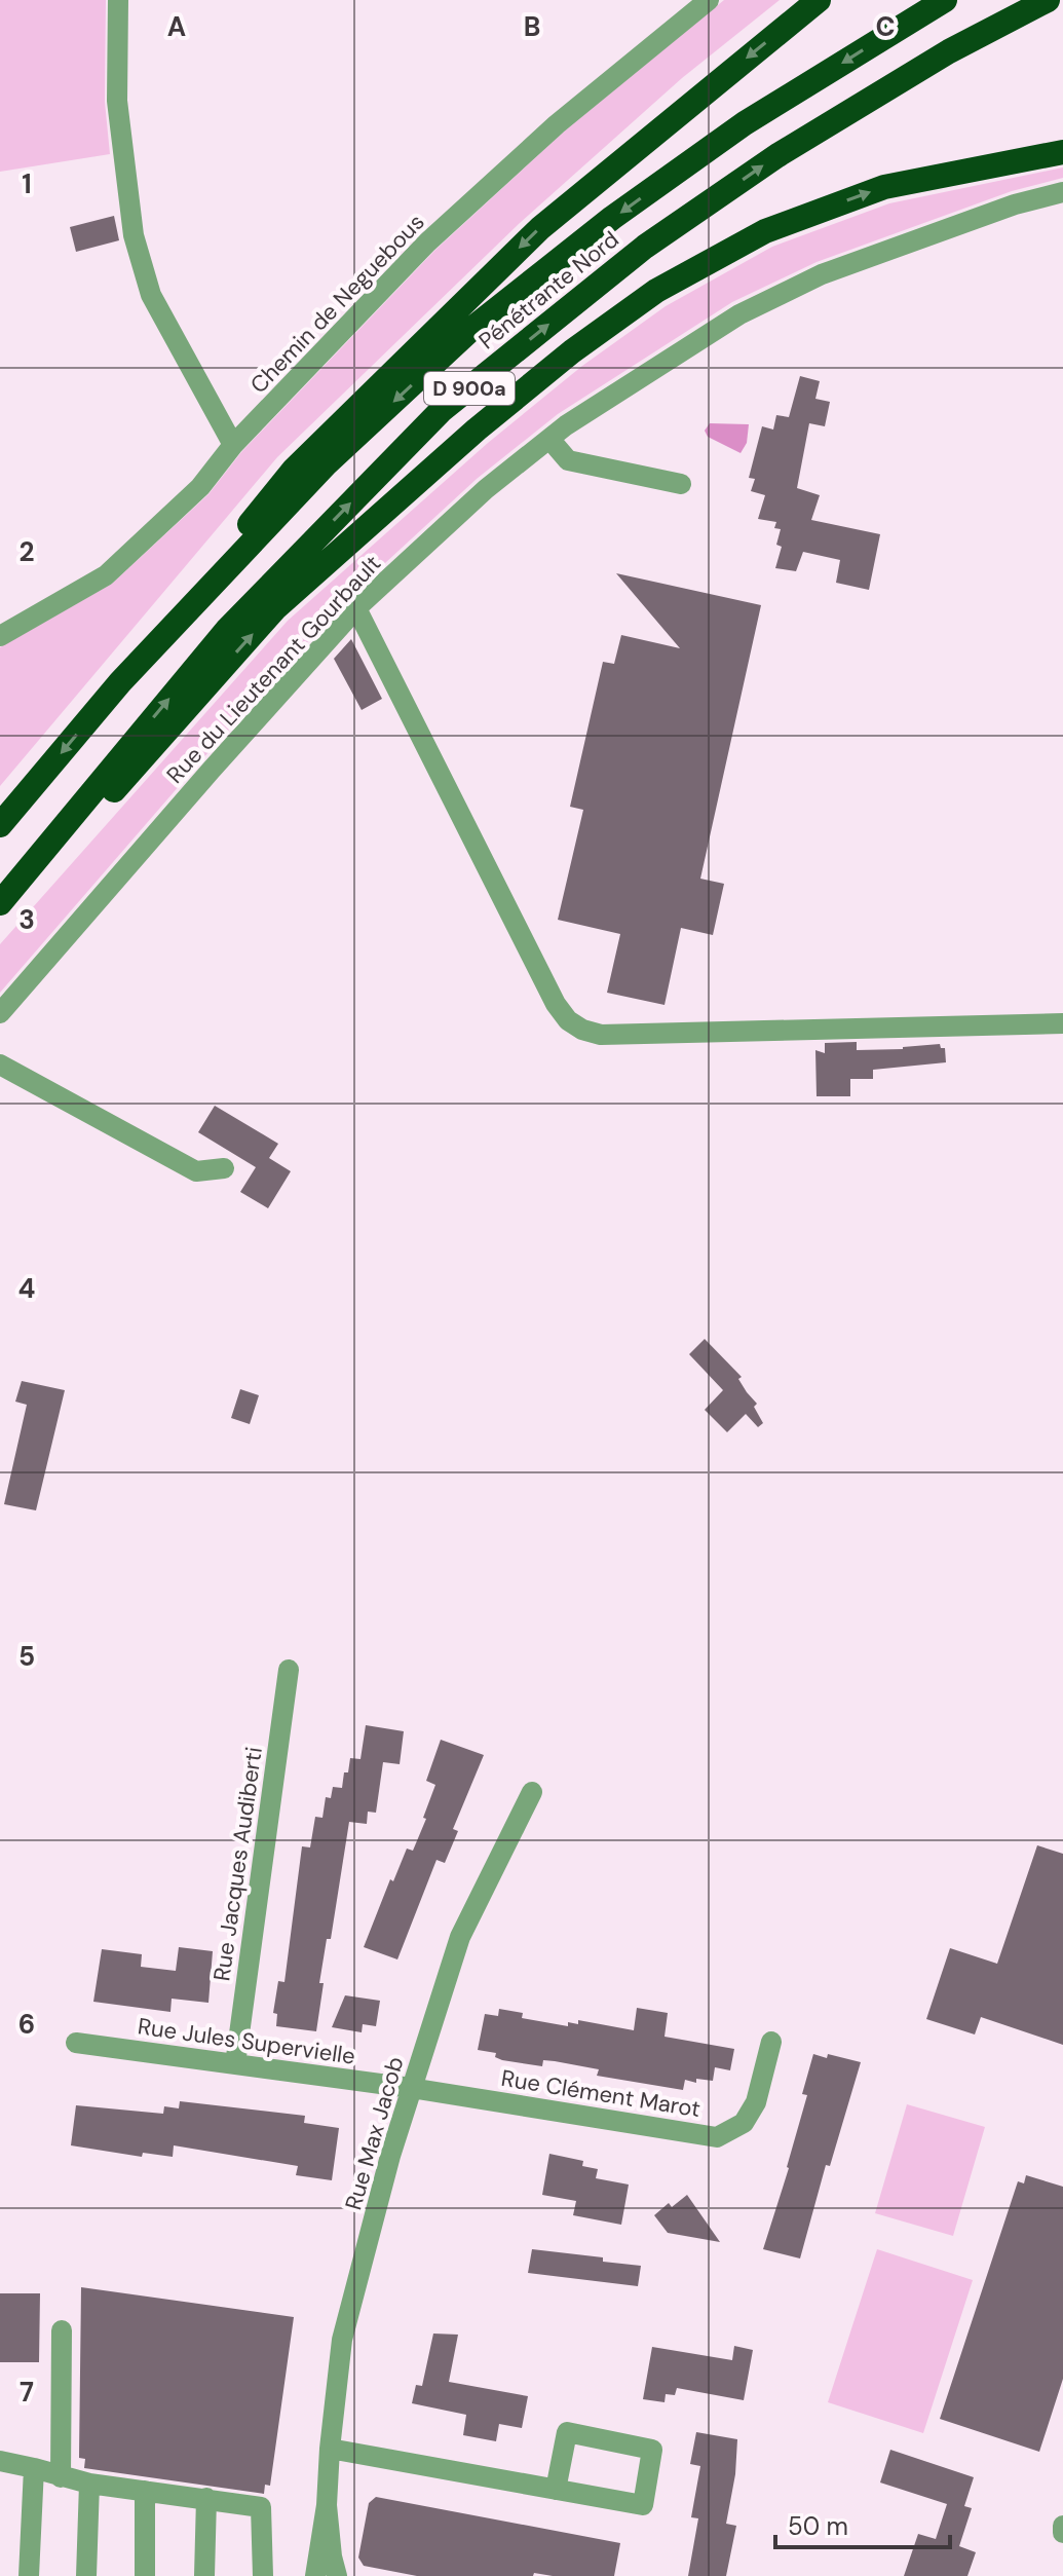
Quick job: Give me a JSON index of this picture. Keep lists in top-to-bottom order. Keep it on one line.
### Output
{"streets":{"highway":["Pénétrante Nord","D 900a"],"street":["Chemin de Neguebous","Rue du Lieutenant Gourbault","Rue Jacques Audiberti","Rue Jules Supervielle","Rue Clément Marot","Rue Max Jacob"]},"crossings":[["Rue Jacques Audiberti","Rue Jules Supervielle"],["Rue Jules Supervielle","Rue Clément Marot"],["Rue Jules Supervielle","Rue Max Jacob"],["Rue Clément Marot","Rue Max Jacob"]],"scale_bar":"50 m","grid":{"columns":["A","B","C"],"rows":["1","2","3","4","5","6","7"]}}
